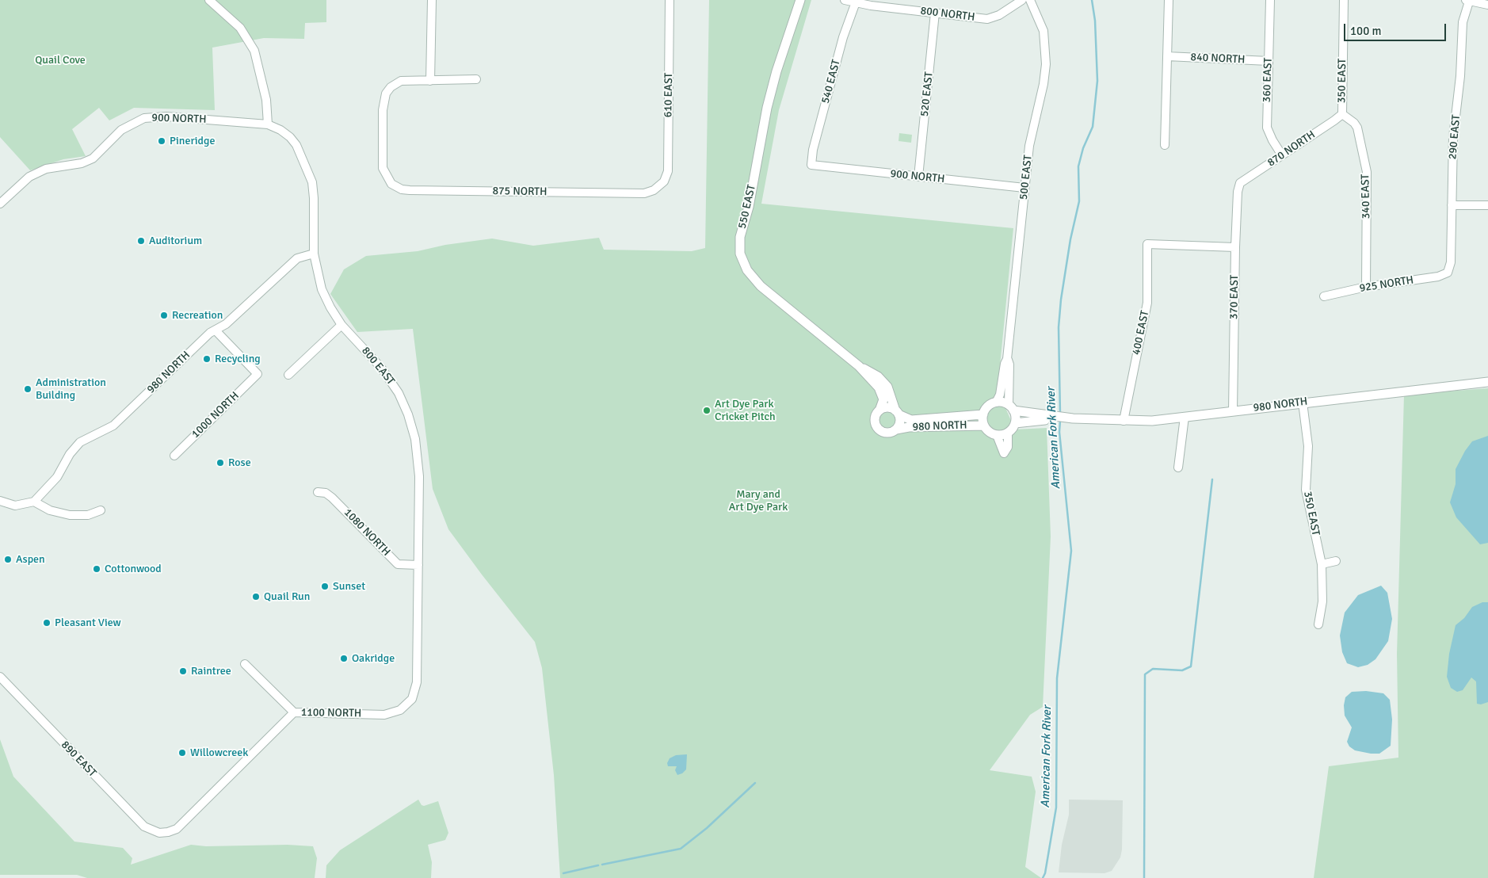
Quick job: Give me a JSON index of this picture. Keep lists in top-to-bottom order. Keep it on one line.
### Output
{"streets":{"street":["800 NORTH","840 NORTH","360 EAST","350 EAST","540 EAST","520 EAST","610 EAST","900 NORTH","290 EAST","870 NORTH","500 EAST","875 NORTH","340 EAST","550 EAST","925 NORTH","370 EAST","400 EAST","800 EAST","980 NORTH","1000 NORTH","1080 NORTH","1100 NORTH","890 EAST"]},"crossings":[["800 NORTH","540 EAST"],["800 NORTH","520 EAST"],["840 NORTH","360 EAST"],["360 EAST","870 NORTH"],["350 EAST","870 NORTH"],["350 EAST","340 EAST"],["350 EAST","980 NORTH"],["540 EAST","900 NORTH"],["520 EAST","900 NORTH"],["610 EAST","875 NORTH"],["900 NORTH","500 EAST"],["900 NORTH","800 EAST"],["290 EAST","925 NORTH"],["870 NORTH","340 EAST"],["870 NORTH","370 EAST"],["500 EAST","980 NORTH"],["340 EAST","925 NORTH"],["550 EAST","980 NORTH"],["370 EAST","400 EAST"],["370 EAST","980 NORTH"],["400 EAST","980 NORTH"],["800 EAST","980 NORTH"],["800 EAST","1080 NORTH"],["800 EAST","1100 NORTH"],["980 NORTH","1000 NORTH"],["1100 NORTH","890 EAST"]],"water":["American Fork River"],"parks":["Quail Cove","Mary and Art Dye Park"],"places":["Pineridge","Auditorium","Recreation","Recycling","Administration Building","Art Dye Park Cricket Pitch","Rose","Aspen","Cottonwood","Sunset","Quail Run","Pleasant View","Oakridge","Raintree","Willowcreek"],"scale_bar":"100 m"}
